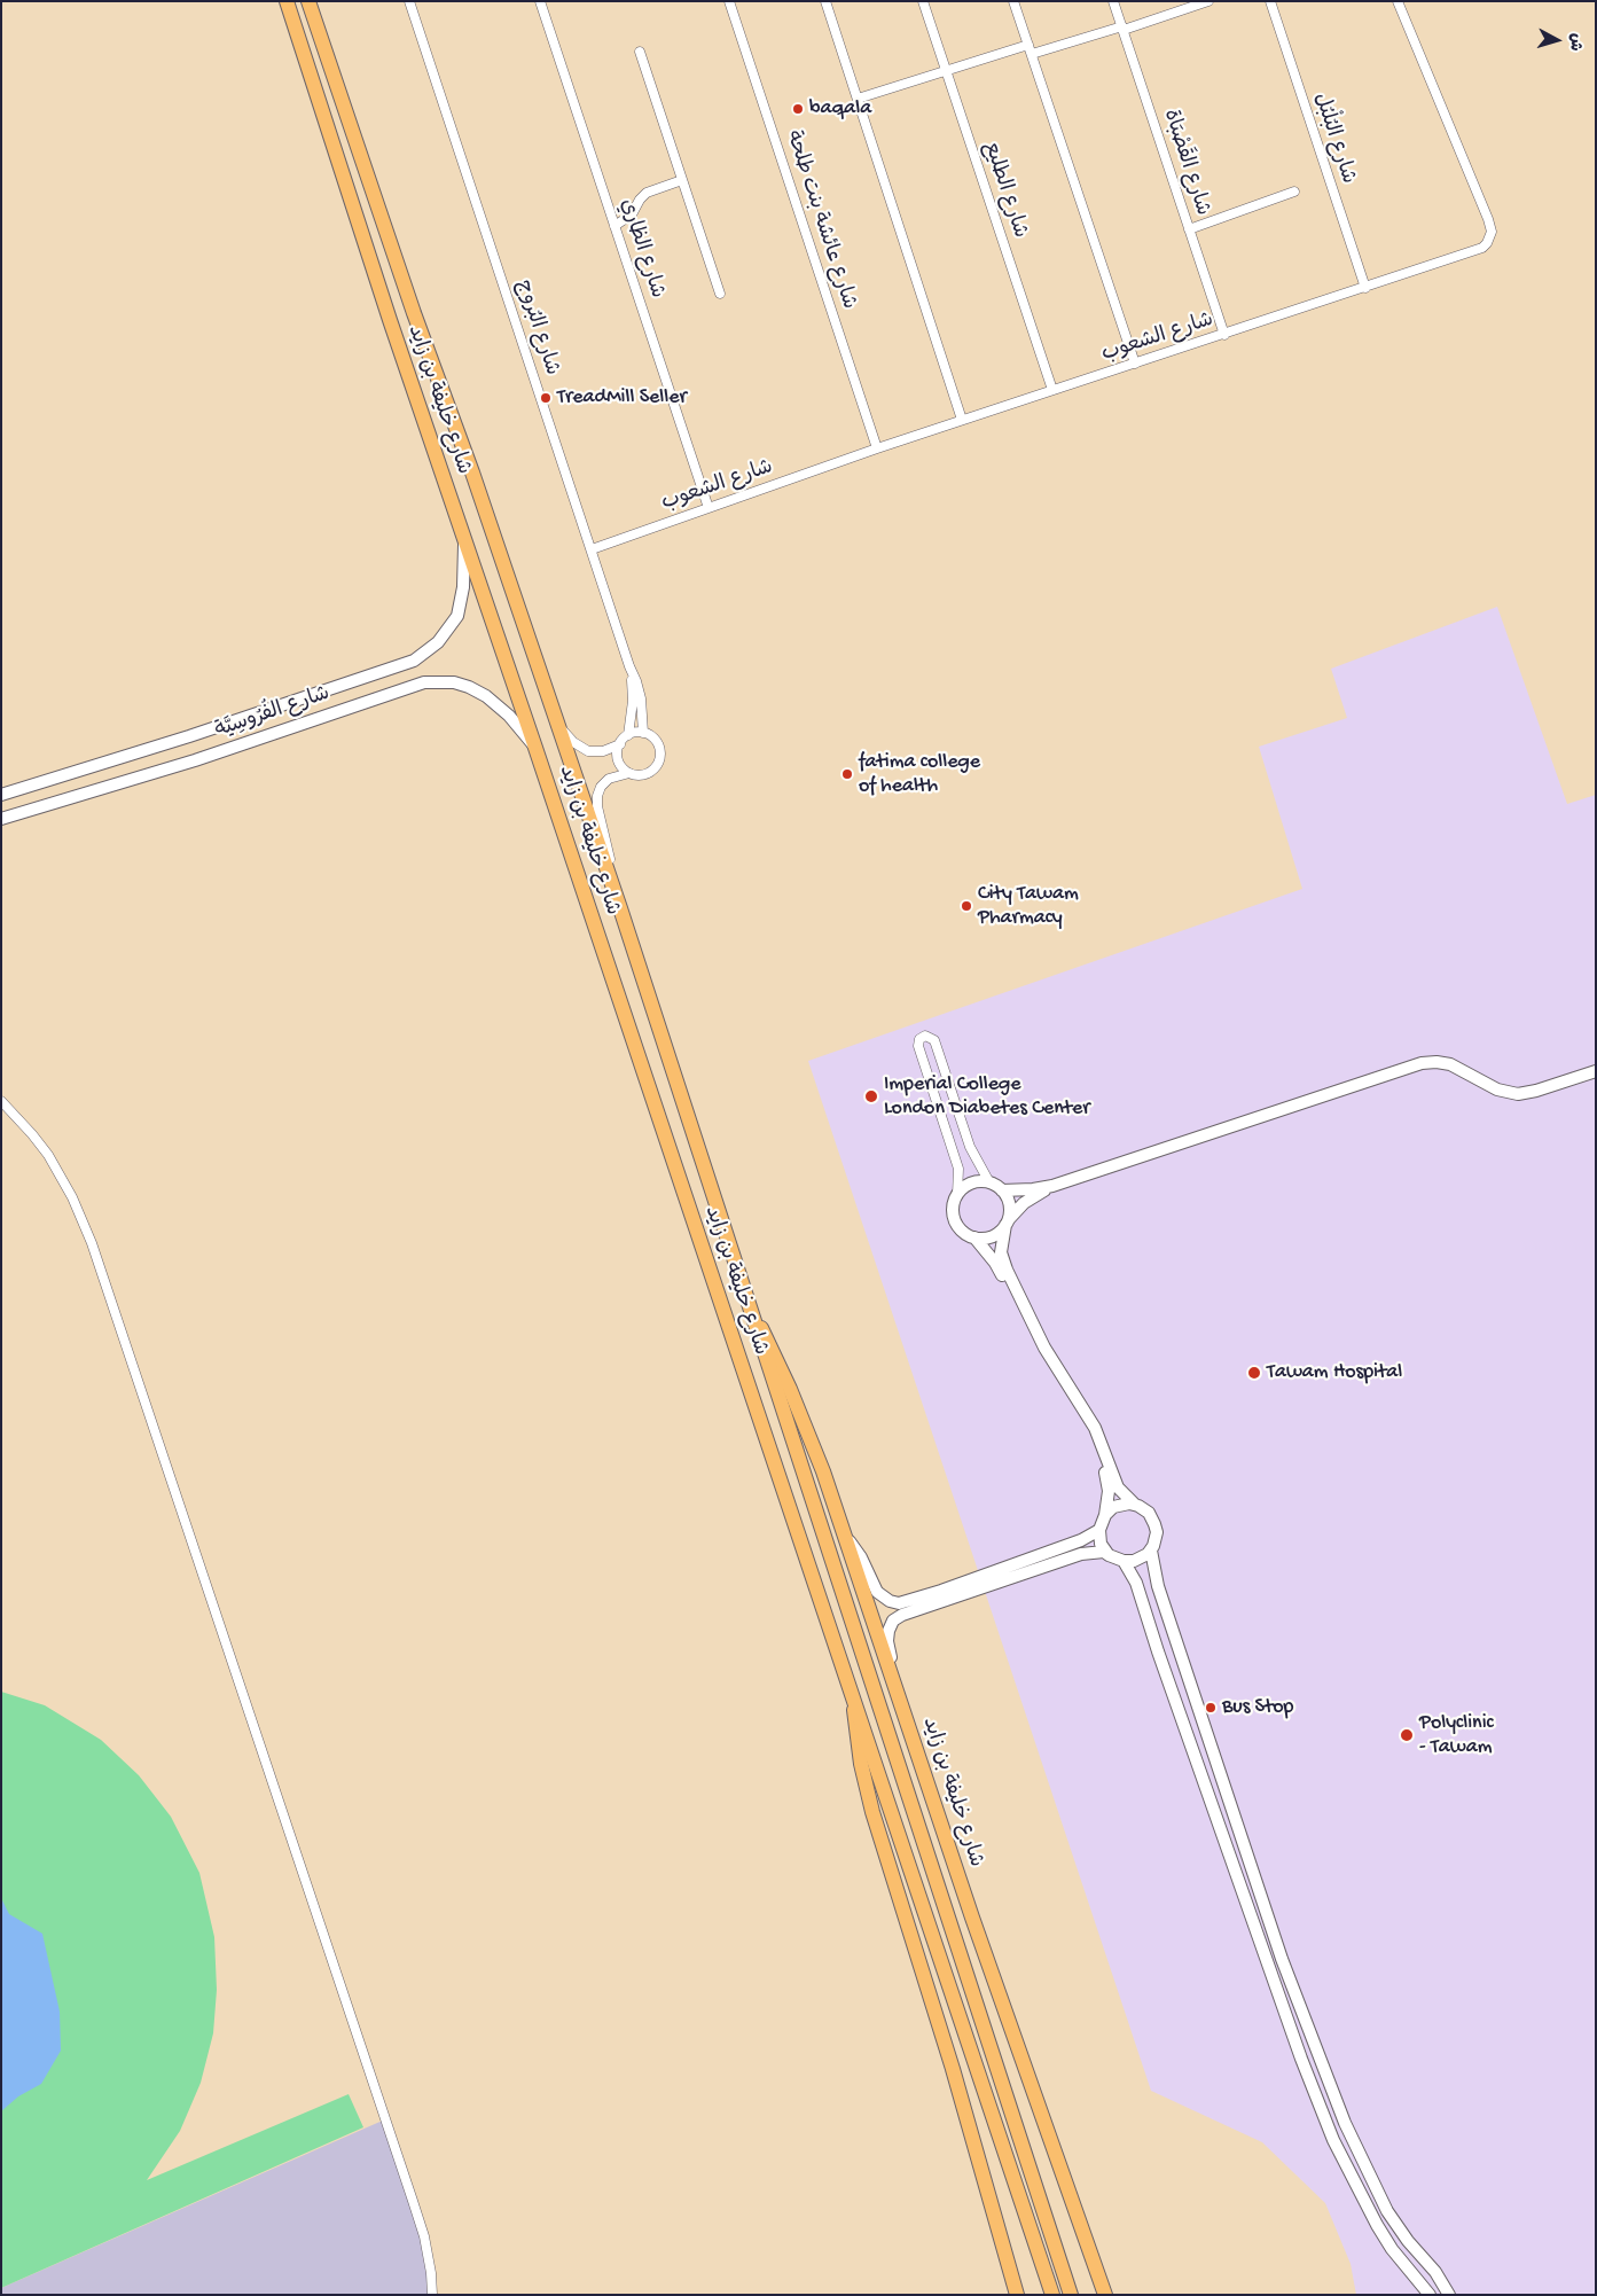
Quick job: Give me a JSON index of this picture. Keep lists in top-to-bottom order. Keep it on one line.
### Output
{"streets":{"main road":["شارع خليفة بن زايد"],"street":["شارع البُلْبُل","شارع القَصْبَاة","شارع الطليع","شارع عائشة بنت طلحة","شارع الظاري","شارع البُروج","شارع الشعوب","شارع الفُرُوسِيَّة"]},"crossings":[["شارع البُلْبُل","شارع الشعوب"],["شارع القَصْبَاة","شارع الشعوب"],["شارع الطليع","شارع الشعوب"],["شارع عائشة بنت طلحة","شارع الشعوب"],["شارع الظاري","شارع الشعوب"],["شارع البُروج","شارع الشعوب"],["شارع خليفة بن زايد","شارع الفُرُوسِيَّة"]],"places":["baqala","TreadMill Seller","fatima college of health","City Tawam Pharmacy","Imperial College London Diabetes Center","Tawam Hospital","Bus Stop","Polyclinic - Tawam"],"north":"right"}
